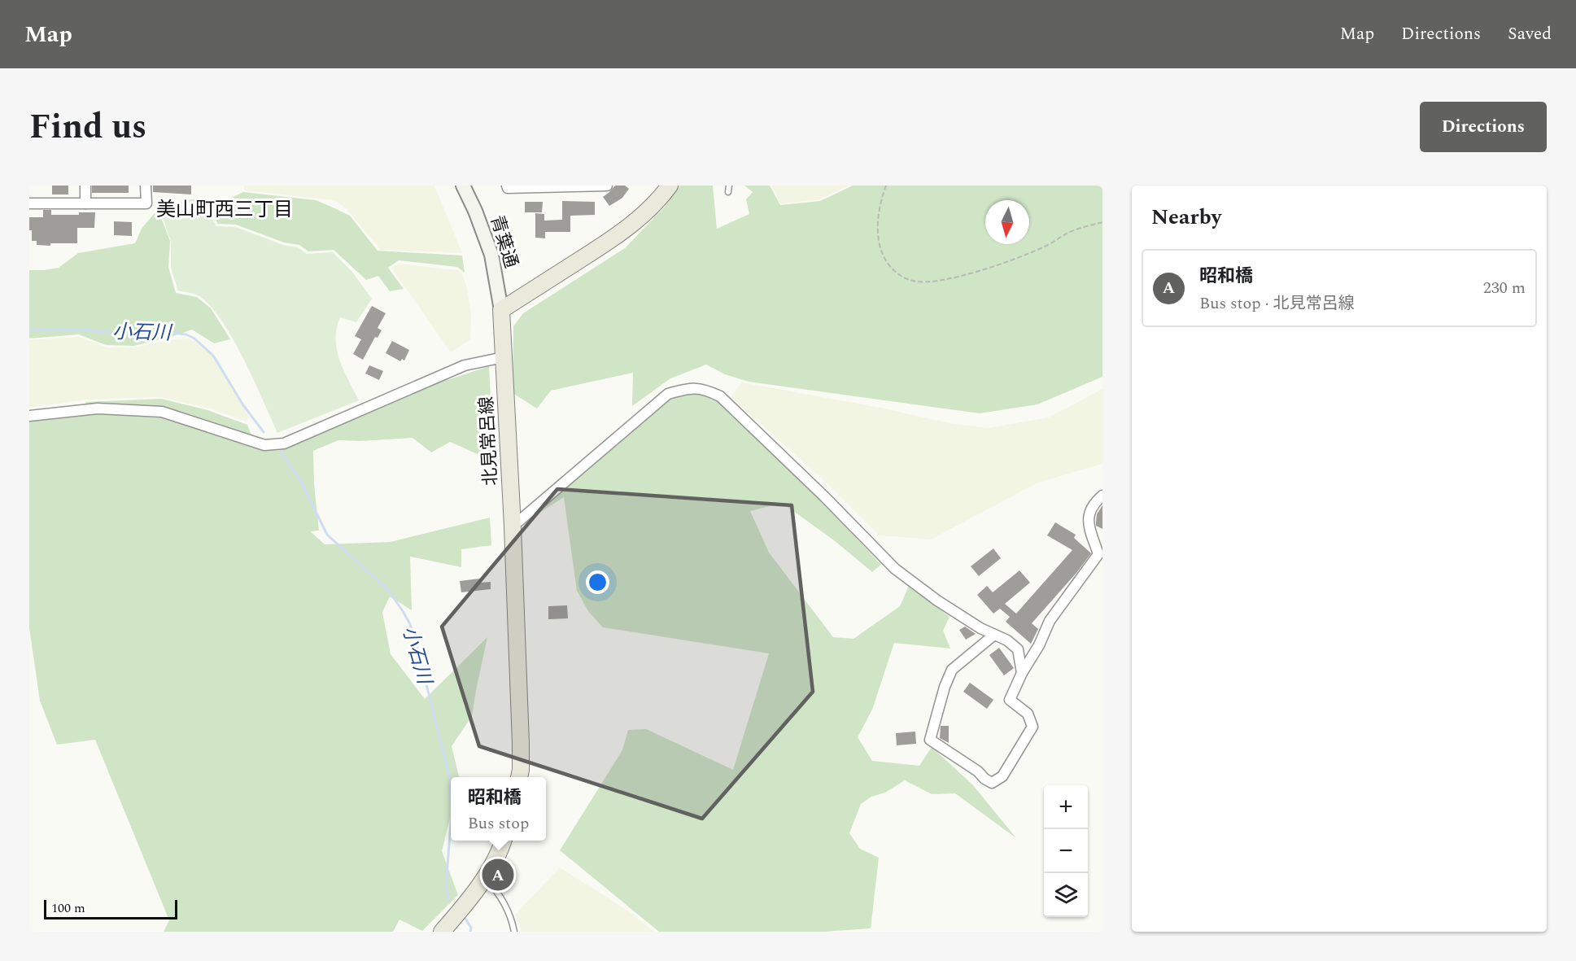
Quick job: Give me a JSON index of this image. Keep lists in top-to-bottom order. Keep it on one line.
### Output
{"streets":{"main road":["北見常呂線"],"street":["青葉通"]},"crossings":[["青葉通","北見常呂線"]],"districts":["美山町西三丁目"],"water":["小石川"],"scale_bar":"100 m","north":"bottom","page":{"header":"Map","nav":["Map","Directions","Saved"],"title":"Find us","buttons":"Directions","heading":"Nearby","list":[{"mark":"A","name":"昭和橋","note":"Bus stop · 北見常呂線","value":"230 m"}],"popup":["昭和橋","Bus stop"],"map_buttons":["+","−"],"pins":"A","scale":"100 m"}}
